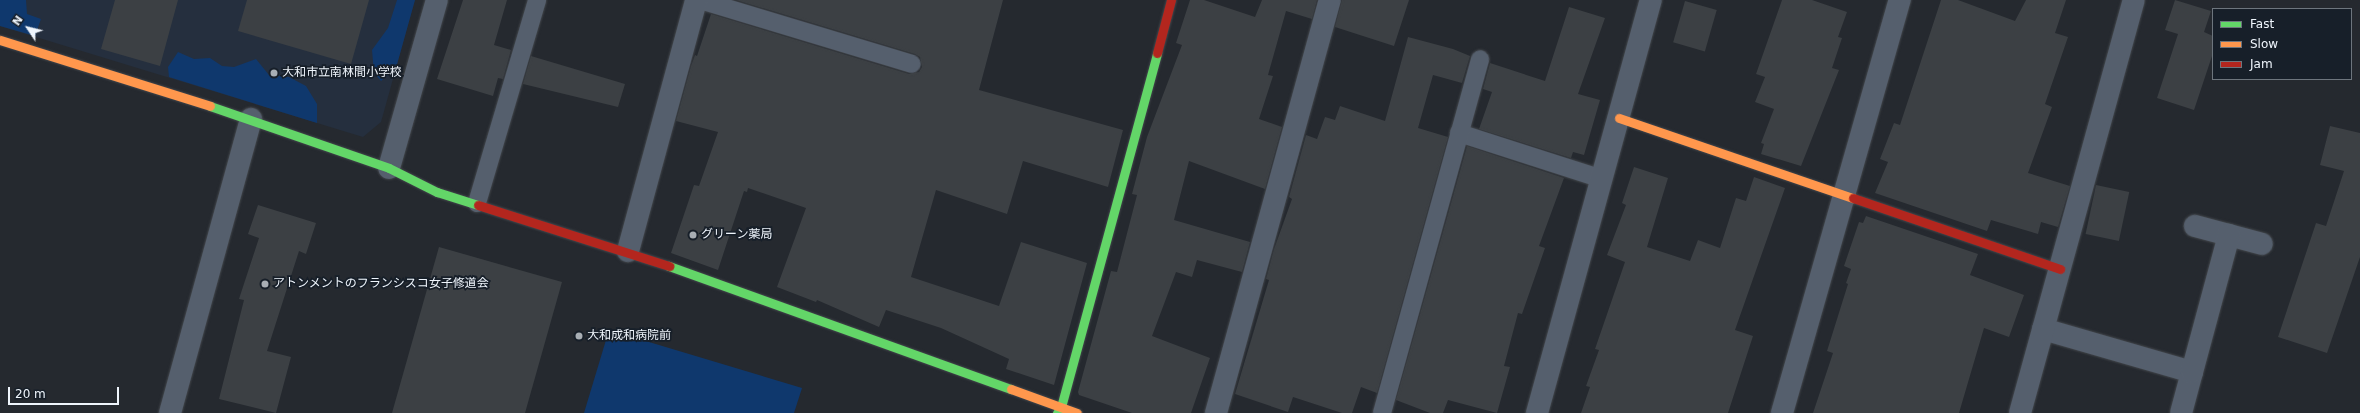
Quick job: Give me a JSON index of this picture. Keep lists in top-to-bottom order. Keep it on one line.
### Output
{"places":["大和市立南林間小学校","グリーン薬局","アトンメントのフランシスコ女子修道会","大和成和病院前"],"legend":["Fast","Slow","Jam"],"scale_bar":"20 m","north":"top left"}
